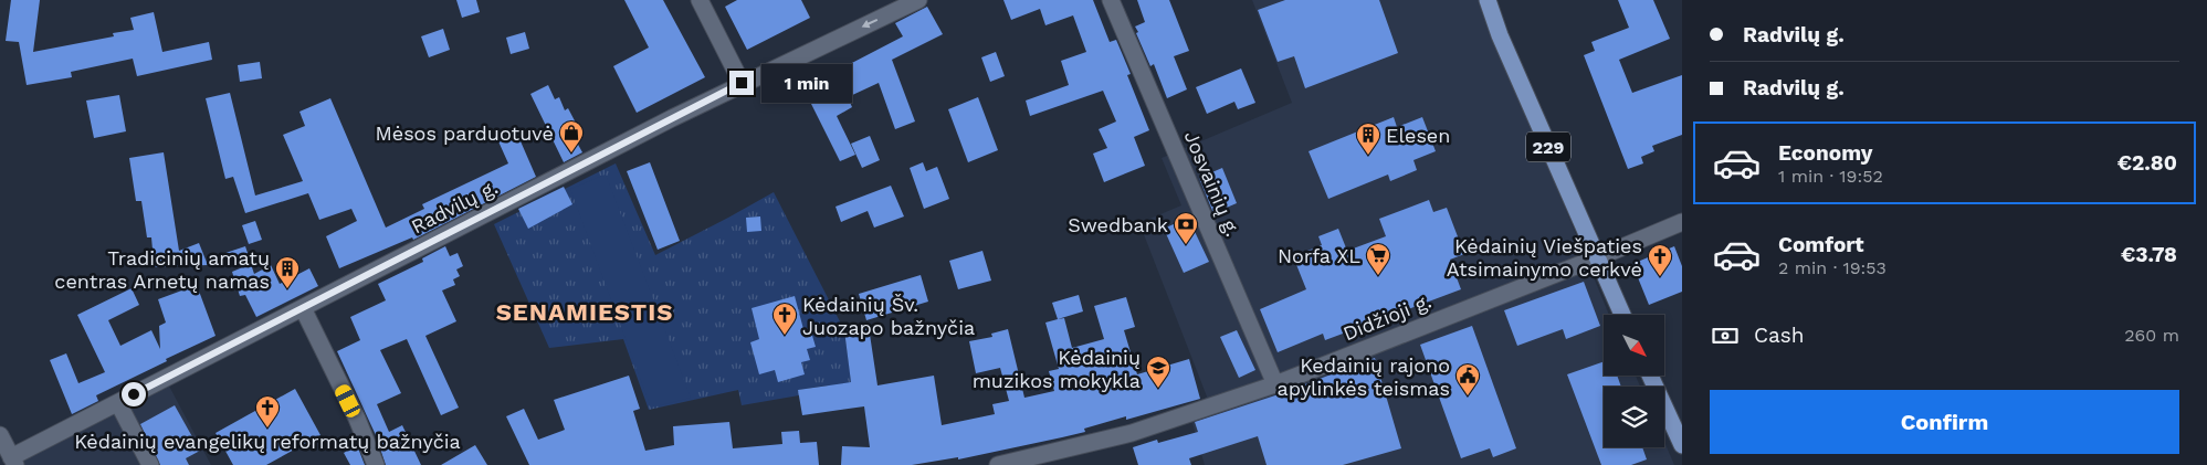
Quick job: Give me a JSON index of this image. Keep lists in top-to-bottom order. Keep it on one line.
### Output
{"streets":{"main road":["229"],"street":["Josvainių g.","Radvilų g.","Didžioji g."]},"crossings":[["229","Didžioji g."],["Josvainių g.","Didžioji g."]],"districts":["SENAMIESTIS"],"places":{"shop":["Mėsos parduotuvė"],"building":["Elesen","Tradicinių amatų centras Arnetų namas"],"bank":["Swedbank"],"supermarket":["Norfa XL"],"church":["Kėdainių Viešpaties Atsimainymo cerkvė","Kėdainių Šv. Juozapo bažnyčia","Kėdainių evangelikų reformatų bažnyčia"],"school or university":["Kėdainių muzikos mokykla"],"public building":["Kedainių rajono apylinkės teismas"]},"north":"bottom right","page":{"banner":["Radvilų g.","Radvilų g."],"bubble":"1 min","list":[{"name":"Economy","note":"1 min · 19:52","value":"€2.80"},{"name":"Comfort","note":"2 min · 19:53","value":"€3.78"}],"pay":["Cash","260 m"],"buttons":"Confirm"}}
